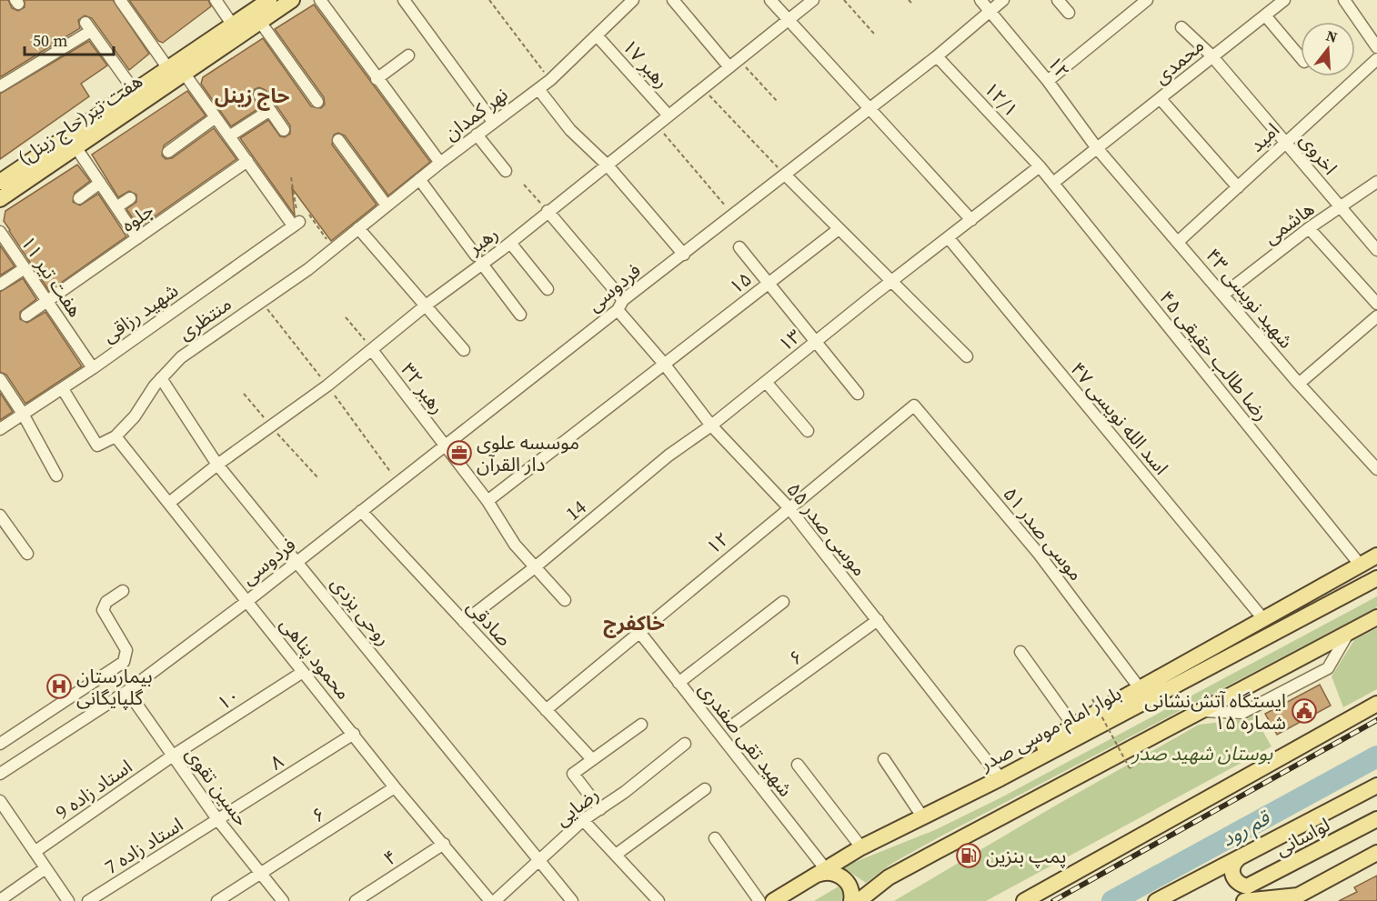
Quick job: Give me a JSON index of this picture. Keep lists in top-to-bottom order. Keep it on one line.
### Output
{"streets":{"main road":["هفت تیر(حاج زینل)","بلوار امام موسی صدر","لواسانی"],"street":["محمدی","رهبر ۱۷","۱۲","۱۲/۱","نهر کمدان","امید","اخروی","جلوه","هاشمی","رهبر","هفت تیر ۱۱","۱۵","فردوسی","۴۳ شهید نویسی","شهید رزاقی","منتظری","۱۳","۴۵ رضا طالب حقیقی","رهبر ۳۲","۴۷ اسد الله نویسی","14","موسی صدر ۵۵","موسی صدر ۵۱","روحی یزدی","صادقی","۶","محمود پناهی","۱۰","شهید تقی صفدری","۸","حسین تقوی","استاد زاده 9","رضایی","استاد زاده 7","۴"]},"crossings":[["محمدی","۱۲"],["محمدی","اخروی"],["محمدی","۴۳ شهید نویسی"],["محمدی","۴۵ رضا طالب حقیقی"],["رهبر ۱۷","نهر کمدان"],["رهبر ۱۷","رهبر"],["۱۲","فردوسی"],["۱۲","۴۳ شهید نویسی"],["۱۲","موسی صدر ۵۵"],["۱۲","موسی صدر ۵۱"],["۱۲","صادقی"],["۱۲","شهید تقی صفدری"],["۱۲/۱","فردوسی"],["۱۲/۱","۱۳"],["۱۲/۱","۴۵ رضا طالب حقیقی"],["نهر کمدان","منتظری"],["امید","اخروی"],["امید","۴۳ شهید نویسی"],["اخروی","هاشمی"],["جلوه","هفت تیر ۱۱"],["هاشمی","۴۳ شهید نویسی"],["رهبر","رهبر ۳۲"],["رهبر","موسی صدر ۵۵"],["رهبر","روحی یزدی"],["رهبر","محمود پناهی"],["هفت تیر ۱۱","شهید رزاقی"],["۱۵","رهبر ۳۲"],["۱۵","موسی صدر ۵۵"],["فردوسی","رهبر ۳۲"],["فردوسی","موسی صدر ۵۵"],["فردوسی","روحی یزدی"],["فردوسی","صادقی"],["فردوسی","محمود پناهی"],["فردوسی","حسین تقوی"],["منتظری","روحی یزدی"],["منتظری","محمود پناهی"],["۱۳","۴۵ رضا طالب حقیقی"],["۱۳","۴۷ اسد الله نویسی"],["۱۳","14"],["۱۳","موسی صدر ۵۵"],["رهبر ۳۲","14"],["14","موسی صدر ۵۵"],["14","صادقی"],["موسی صدر ۵۵","۶"],["موسی صدر ۵۵","بلوار امام موسی صدر"],["روحی یزدی","رضایی"],["۶","محمود پناهی"],["۶","حسین تقوی"],["محمود پناهی","۱۰"],["محمود پناهی","۸"],["محمود پناهی","۴"],["۱۰","حسین تقوی"],["۱۰","استاد زاده 9"],["بلوار امام موسی صدر","شهید تقی صفدری"],["۸","حسین تقوی"],["۸","استاد زاده 7"],["حسین تقوی","استاد زاده 9"],["حسین تقوی","استاد زاده 7"]],"districts":["حاج زینل","خاکفرج"],"water":["قم رود"],"parks":["بوستان شهید صدر"],"places":{"office":["موسسه علوی دار القرآن"],"hospital":["بیمارستان گلپایگانی"],"public building":["ایستگاه آتش‌نشانی شماره ۱۵"],"fuel station":["پمپ بنزین"]},"scale_bar":"50 m","north":"top"}
